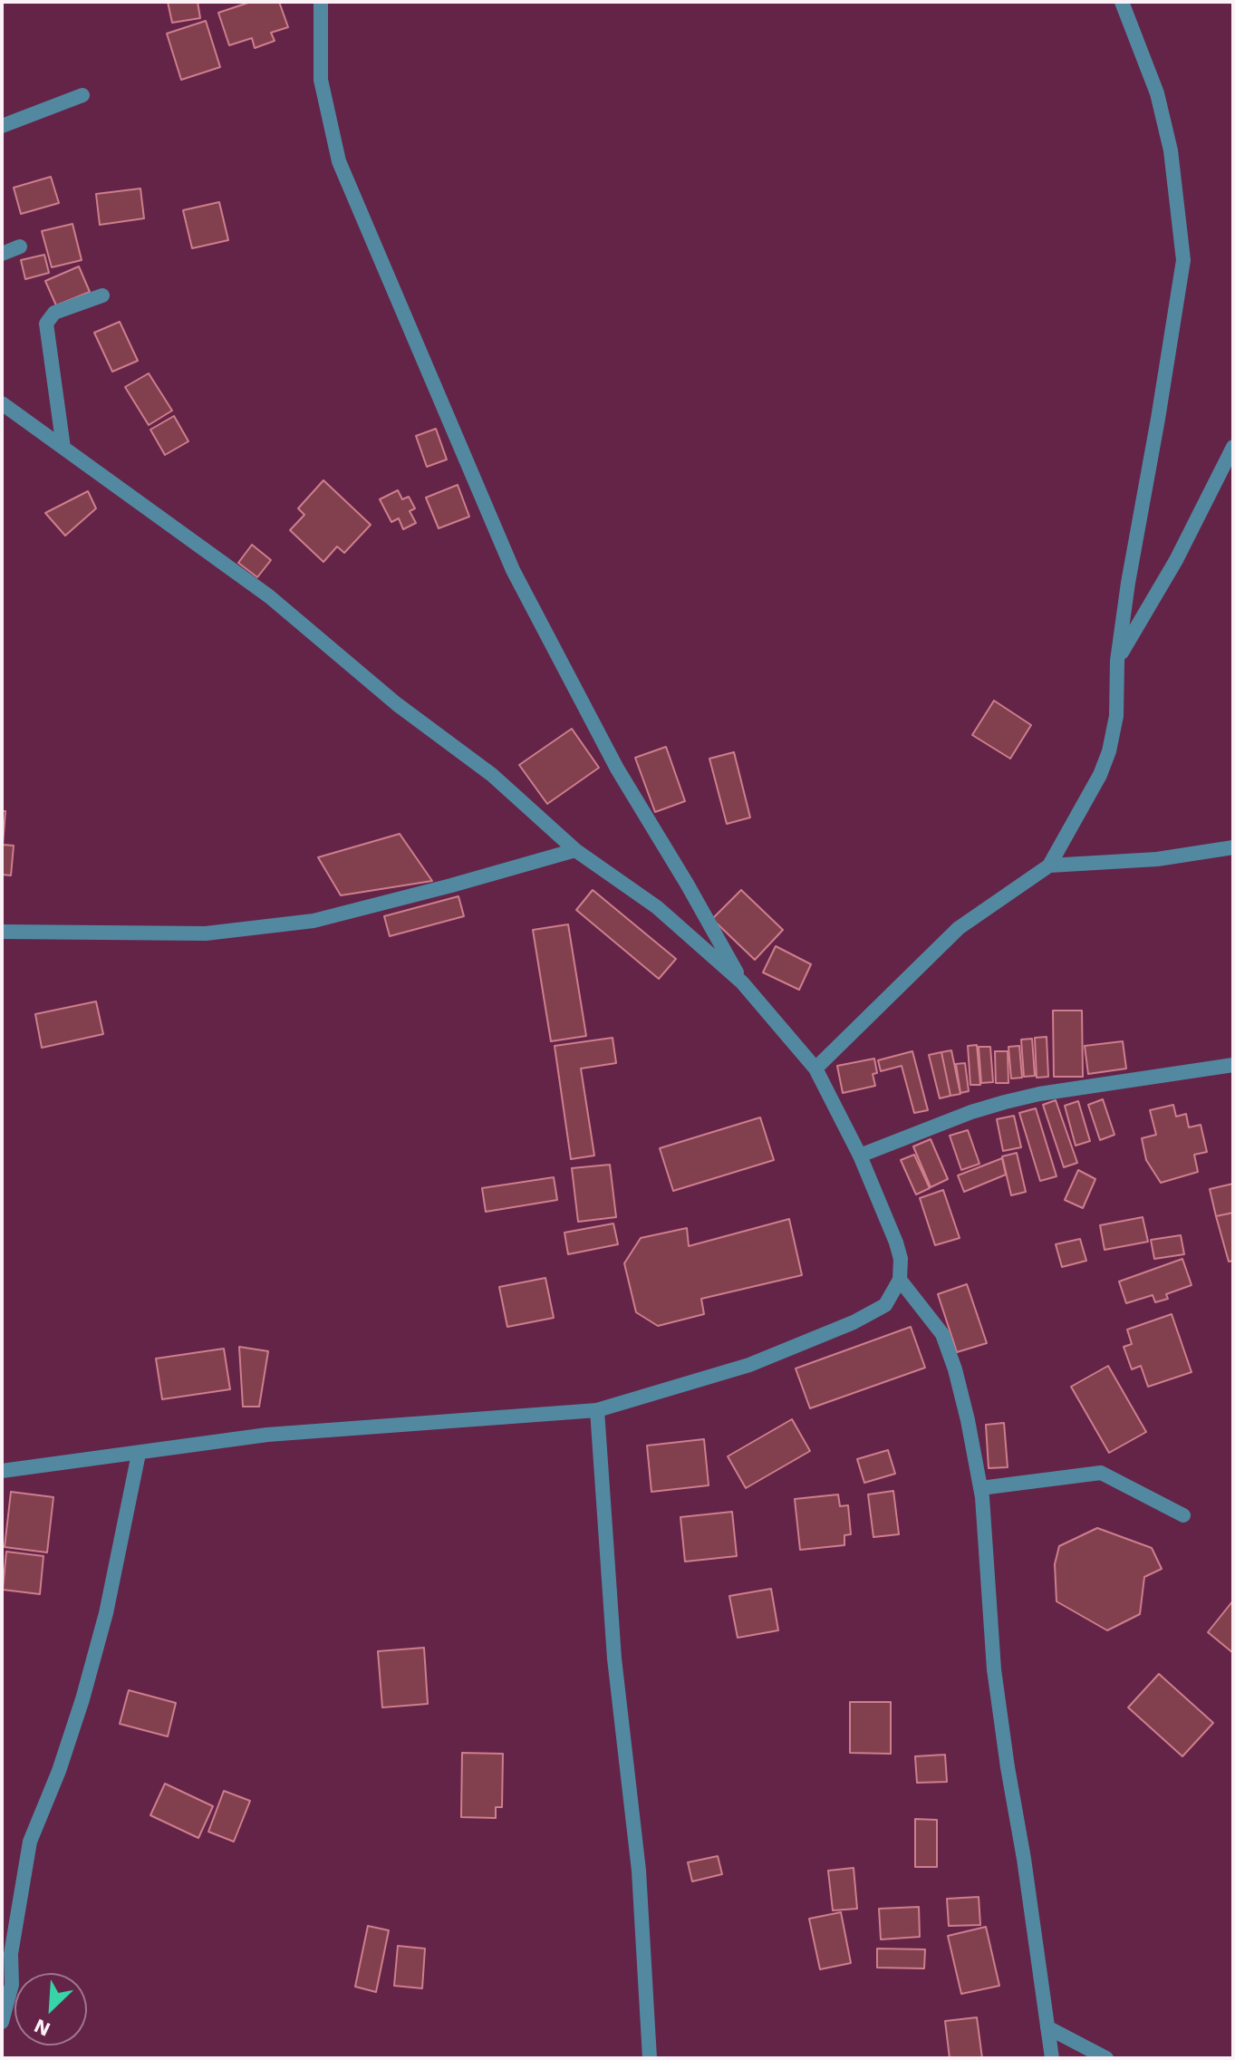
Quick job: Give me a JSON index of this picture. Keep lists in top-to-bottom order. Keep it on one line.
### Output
{"north":"bottom left"}
